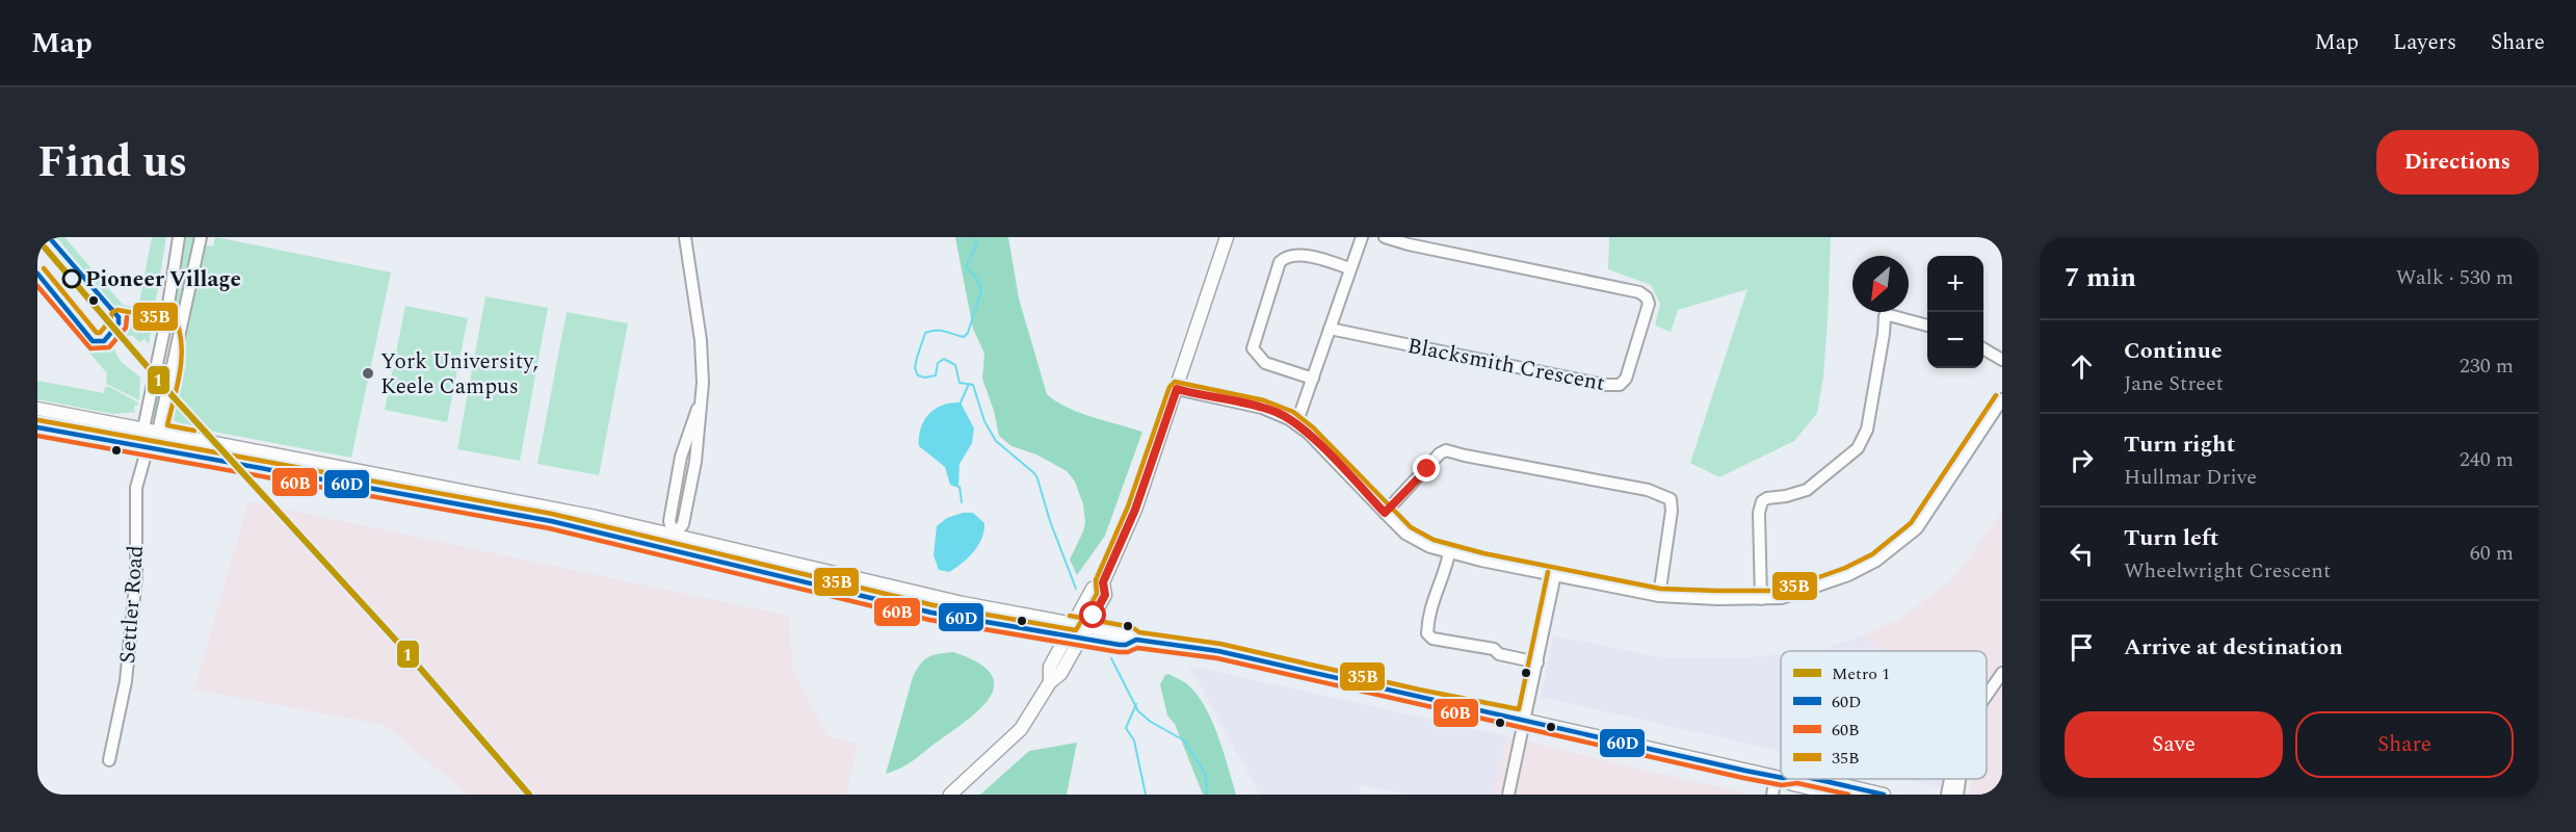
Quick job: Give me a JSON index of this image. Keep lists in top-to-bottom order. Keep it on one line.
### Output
{"streets":{"street":["Blacksmith Crescent","Settler Road"]},"places":["Pioneer Village","York University, Keele Campus"],"lines":["transit line 60D","metro line 1","transit line 60B","transit line 35B"],"legend":["Metro 1","60D","60B","35B"],"north":"bottom left","page":{"header":"Map","nav":["Map","Layers","Share"],"title":"Find us","buttons":["Directions",["Save","Share"]],"heading":["7 min","Walk · 530 m"],"map_buttons":["+","−"],"list":[["Continue","Jane Street","230 m"],["Turn right","Hullmar Drive","240 m"],["Turn left","Wheelwright Crescent","60 m"],"Arrive at destination"]}}
